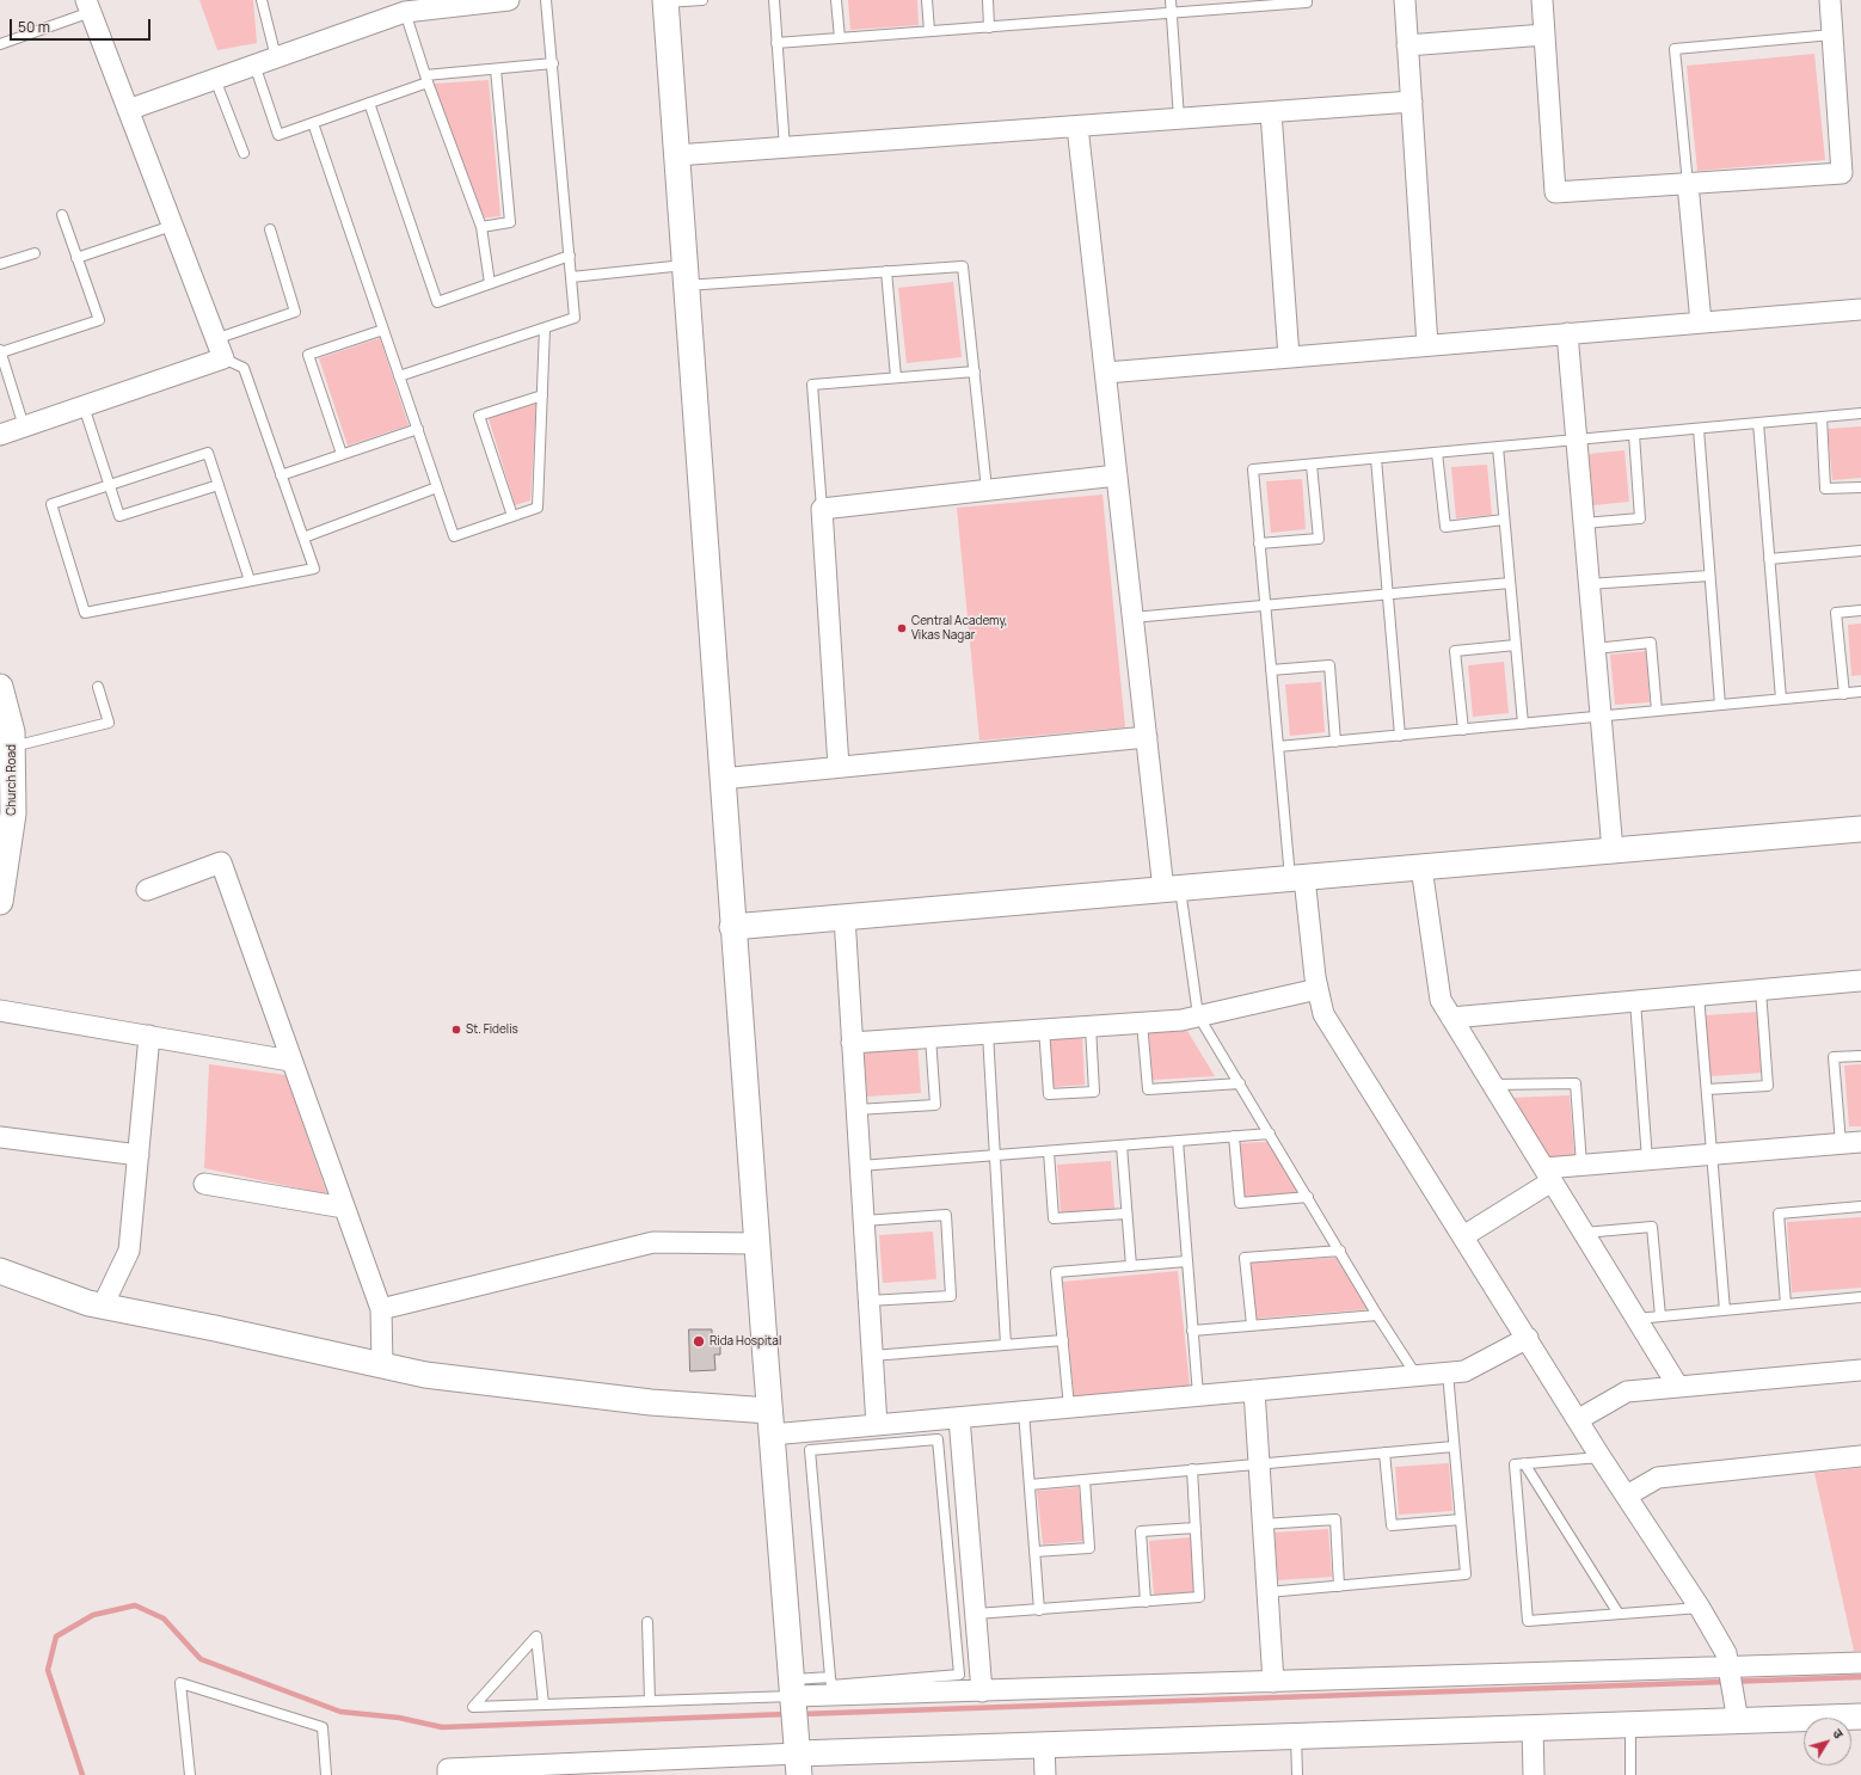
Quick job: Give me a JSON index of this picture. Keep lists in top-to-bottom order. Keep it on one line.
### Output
{"streets":{"street":["Church Road"]},"places":["Central Academy, Vikas Nagar","St. Fidelis","Rida Hospital"],"scale_bar":"50 m","north":"top right"}
